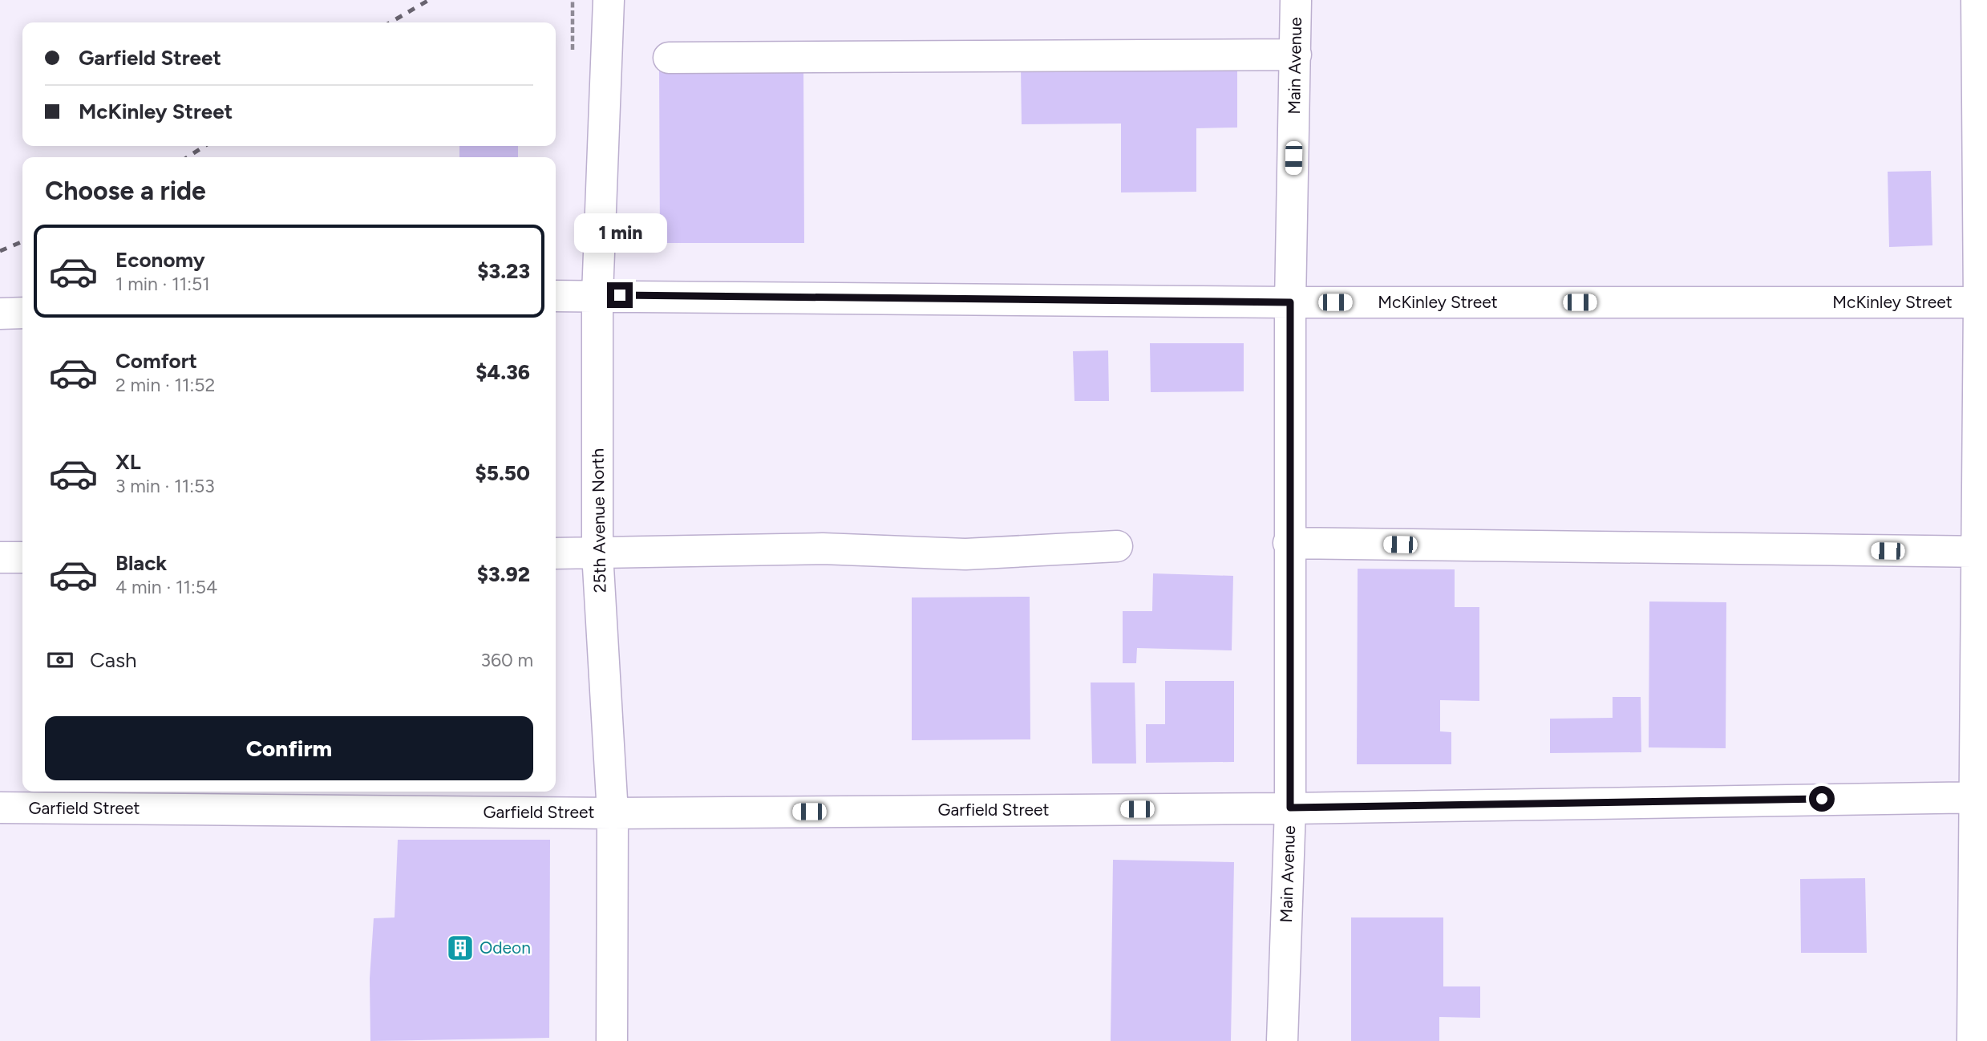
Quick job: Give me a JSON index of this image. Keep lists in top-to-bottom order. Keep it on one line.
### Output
{"streets":{"street":["Main Avenue","McKinley Street","25th Avenue North","Garfield Street"]},"crossings":[["Main Avenue","McKinley Street"],["Main Avenue","Garfield Street"],["McKinley Street","25th Avenue North"],["25th Avenue North","Garfield Street"]],"places":{"building":["Odeon"]},"page":{"banner":["Garfield Street","McKinley Street"],"heading":"Choose a ride","bubble":"1 min","list":[{"name":"Economy","note":"1 min · 11:51","value":"$3.23"},{"name":"Comfort","note":"2 min · 11:52","value":"$4.36"},{"name":"XL","note":"3 min · 11:53","value":"$5.50"},{"name":"Black","note":"4 min · 11:54","value":"$3.92"}],"pay":["Cash","360 m"],"buttons":"Confirm"}}
